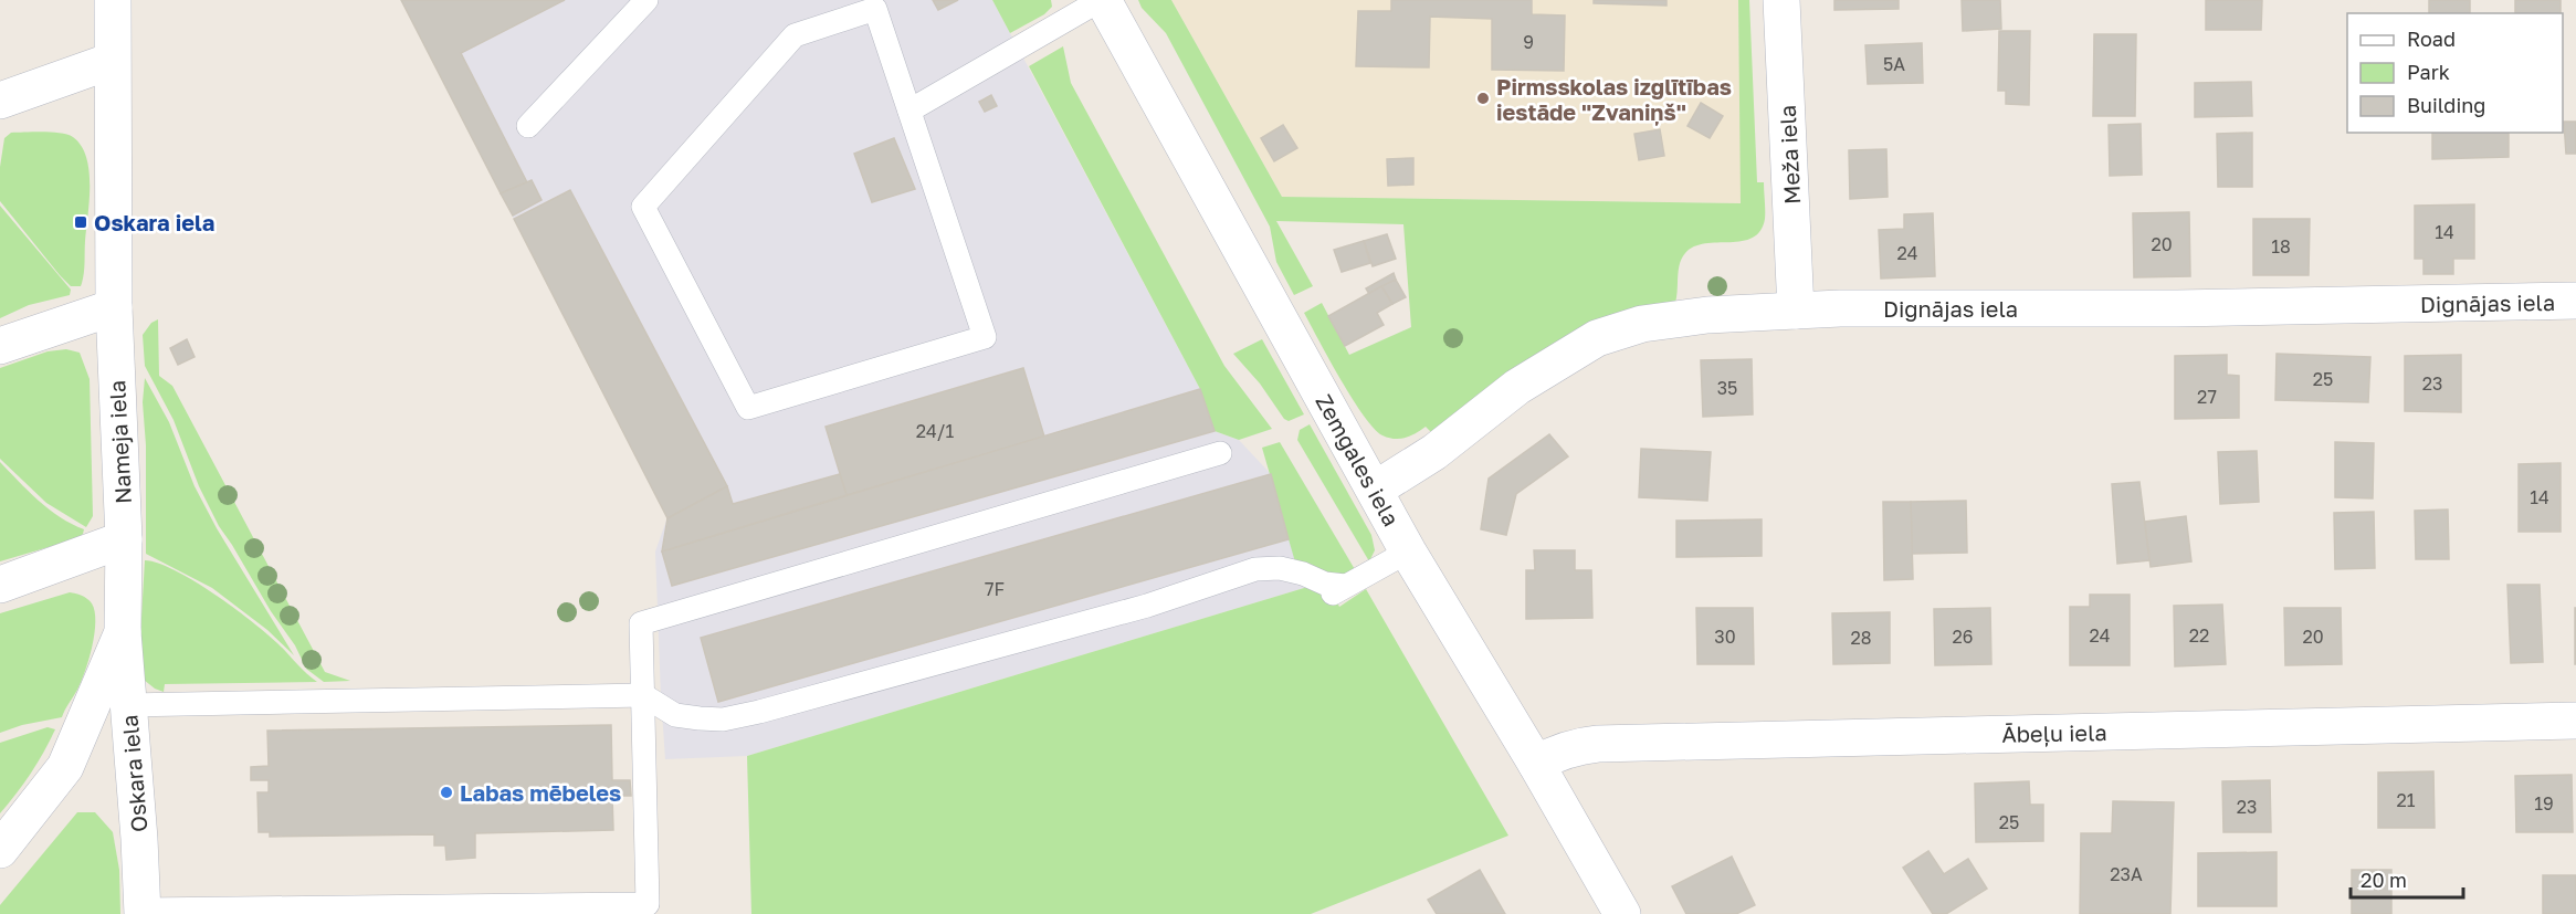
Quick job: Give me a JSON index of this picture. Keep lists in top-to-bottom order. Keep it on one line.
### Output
{"streets":{"street":["Meža iela","Dignājas iela","Nameja iela","Zemgales iela","Ābeļu iela","Oskara iela"]},"crossings":[["Meža iela","Dignājas iela"],["Dignājas iela","Zemgales iela"],["Nameja iela","Oskara iela"],["Zemgales iela","Ābeļu iela"]],"places":{"other":["Pirmsskolas izglītības iestāde \"Zvaniņš\"","Labas mēbeles"],"transit":["Oskara iela"]},"house_numbers":["9","5A","14","20","18","24","25","23","35","27","24/1","14","7F","24","22","30","26","20","28","21","19","23","25","23A"],"legend":["Road","Park","Building"],"scale_bar":"20 m"}
